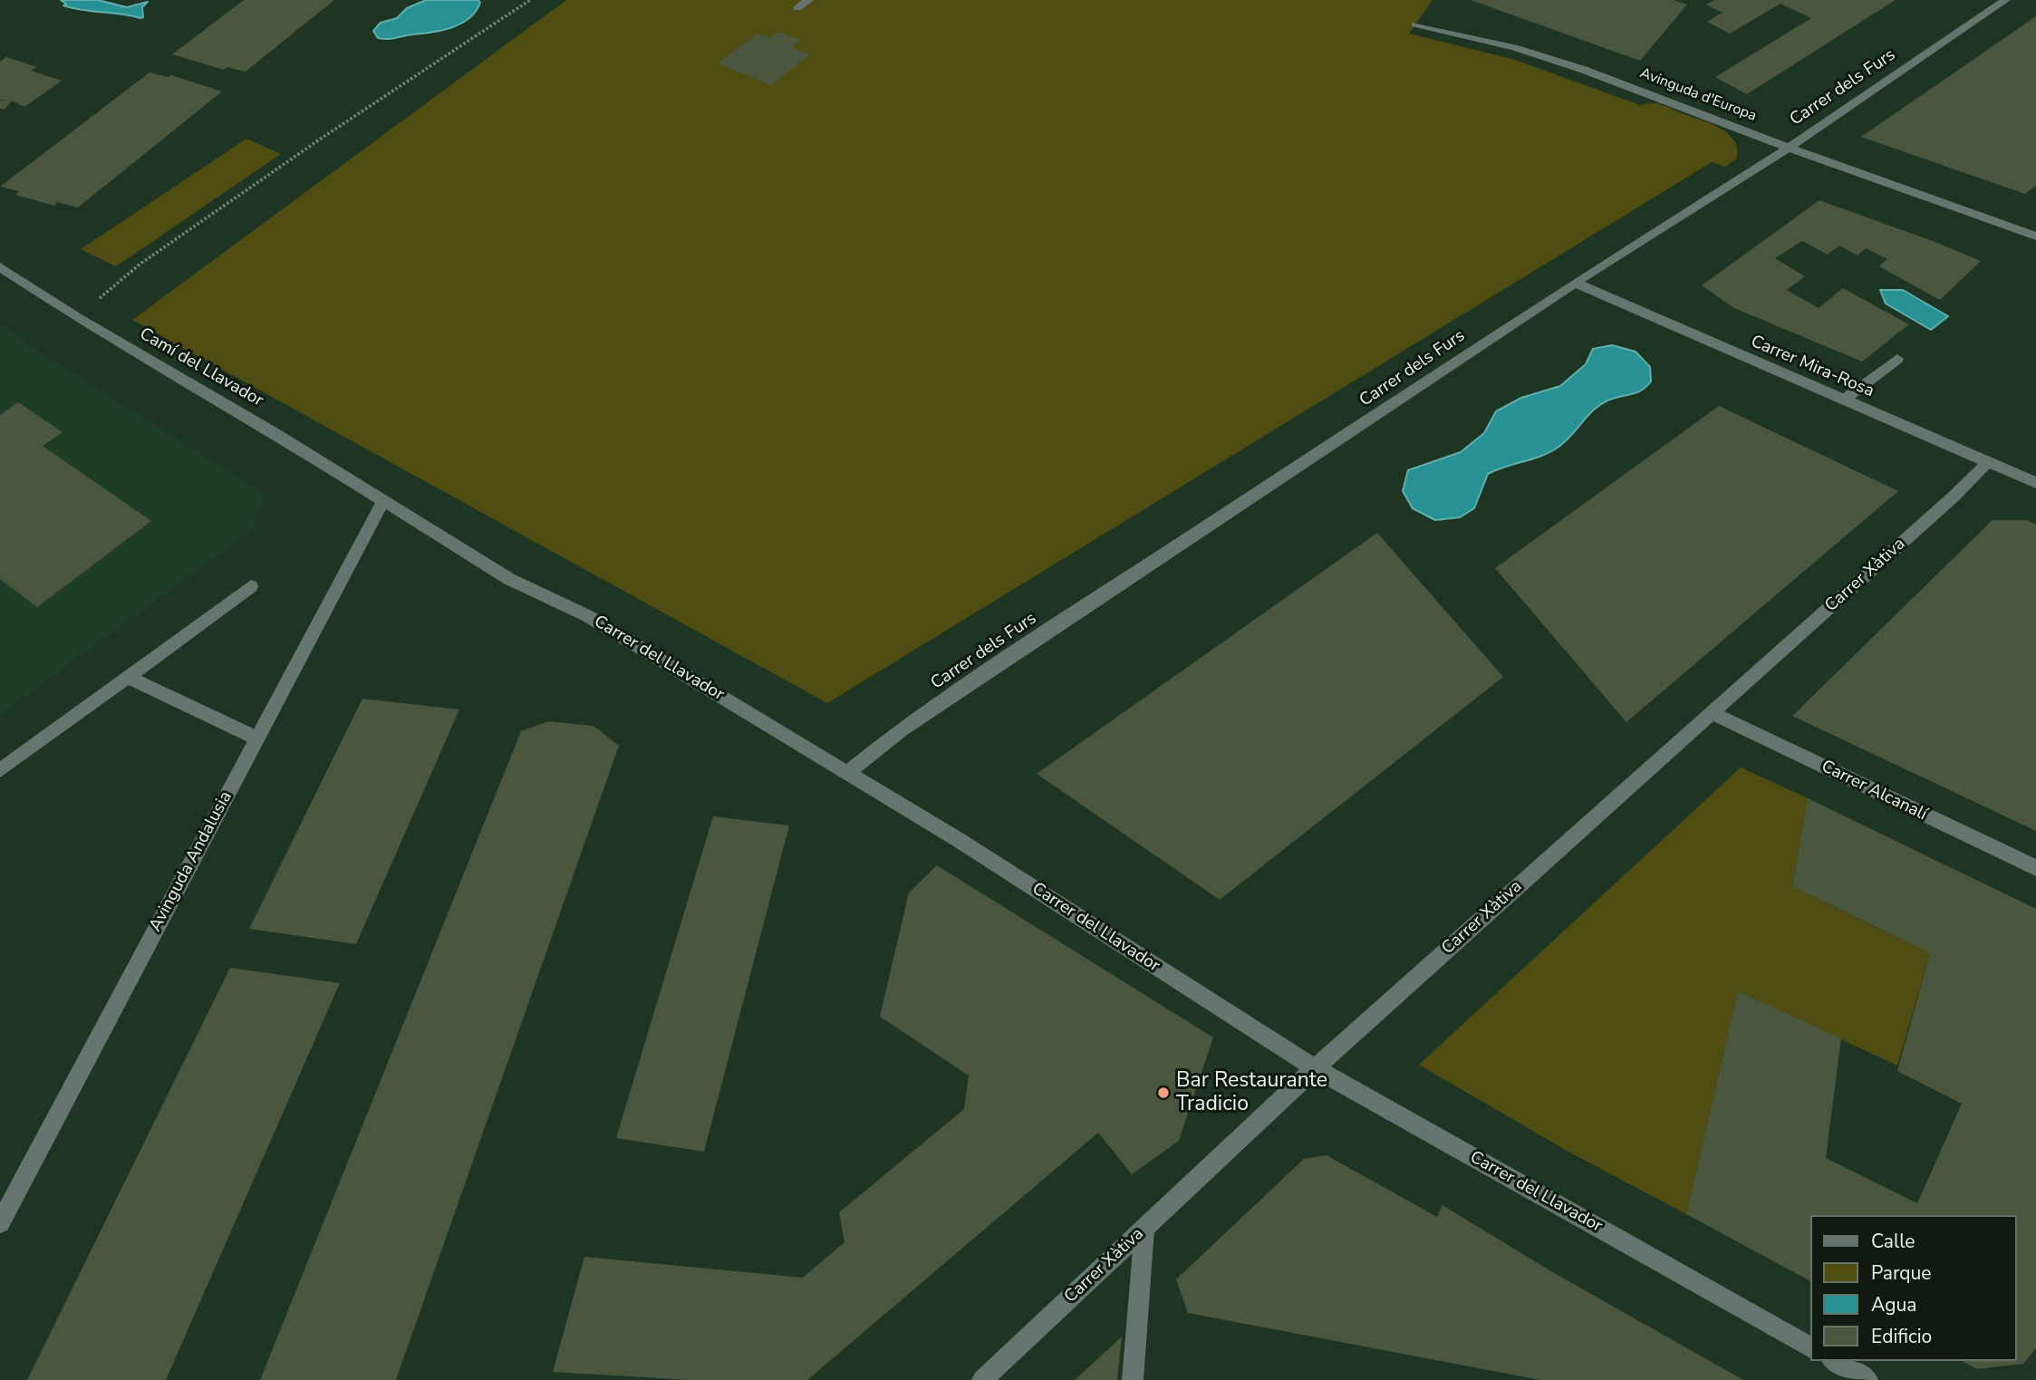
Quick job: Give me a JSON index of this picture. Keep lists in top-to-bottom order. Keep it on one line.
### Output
{"streets":{"street":["Carrer dels Furs","Avinguda d'Europa","Carrer Mira-Rosa","Camí del Llavador","Carrer Xàtiva","Carrer del Llavador","Carrer Alcanalí","Avinguda Andalusia"]},"crossings":[["Carrer dels Furs","Avinguda d'Europa"],["Carrer dels Furs","Carrer Mira-Rosa"],["Carrer dels Furs","Carrer del Llavador"],["Carrer Mira-Rosa","Carrer Xàtiva"],["Camí del Llavador","Carrer del Llavador"],["Camí del Llavador","Avinguda Andalusia"],["Carrer Xàtiva","Carrer del Llavador"],["Carrer Xàtiva","Carrer Alcanalí"],["Carrer del Llavador","Avinguda Andalusia"]],"places":["Bar Restaurante Tradicio"],"legend":["Calle","Parque","Agua","Edificio"]}
